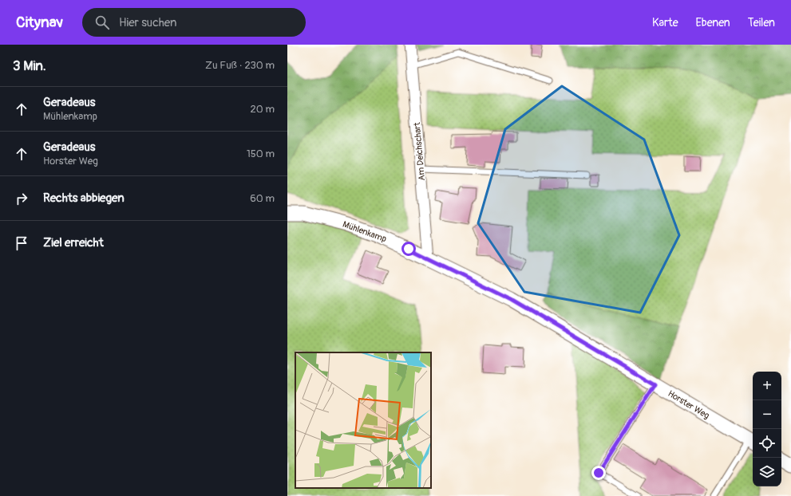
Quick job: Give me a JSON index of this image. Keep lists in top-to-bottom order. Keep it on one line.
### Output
{"streets":{"street":["Am Deichschart","Mühlenkamp","Horster Weg"]},"crossings":[["Am Deichschart","Mühlenkamp"],["Am Deichschart","Horster Weg"],["Mühlenkamp","Horster Weg"]],"page":{"header":"Citynav","search":"Hier suchen","nav":["Karte","Ebenen","Teilen"],"heading":["3 Min.","Zu Fuß · 230 m"],"list":[["Geradeaus","Mühlenkamp","20 m"],["Geradeaus","Horster Weg","150 m"],["Rechts abbiegen","60 m"],"Ziel erreicht"],"map_buttons":["+","−"]}}
